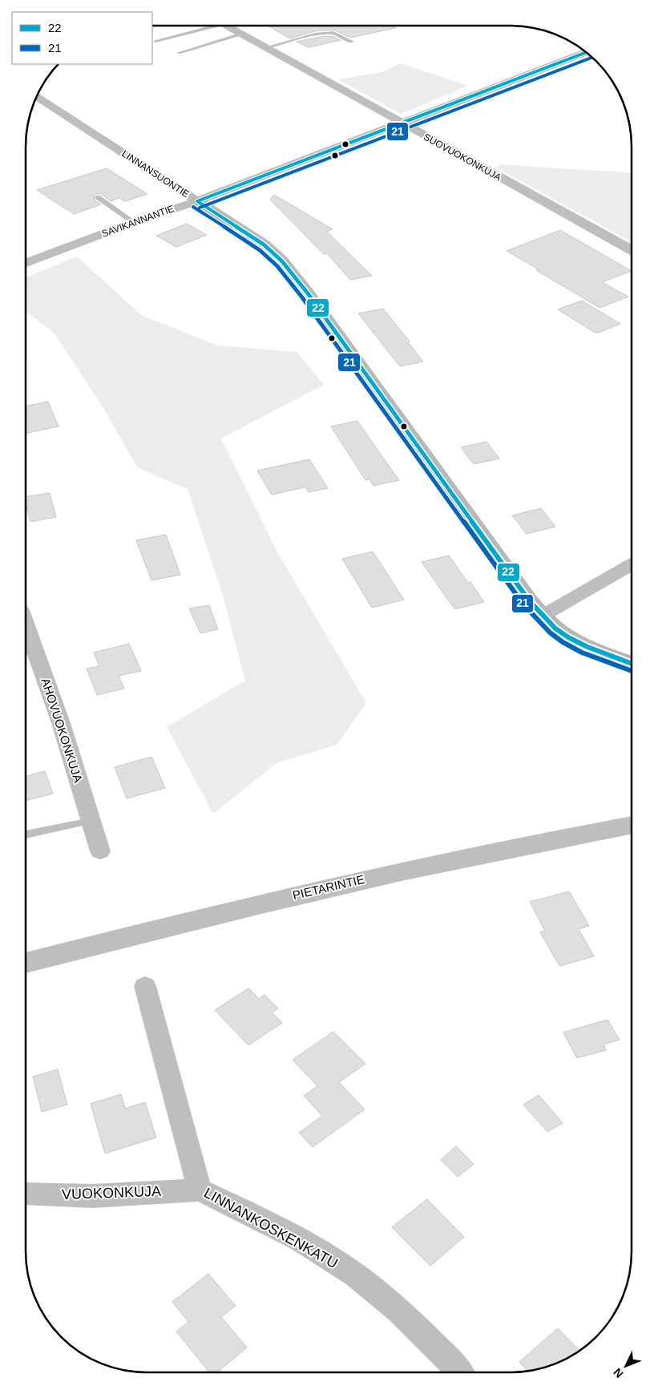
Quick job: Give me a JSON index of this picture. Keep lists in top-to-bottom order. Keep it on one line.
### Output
{"streets":{"main road":["PIETARINTIE"],"street":["SUOVUOKONKUJA","LINNANSUONTIE","SAVIKANNANTIE","AHOVUOKONKUJA","VUOKONKUJA","LINNANKOSKENKATU"]},"crossings":[["SUOVUOKONKUJA","SAVIKANNANTIE"],["LINNANSUONTIE","SAVIKANNANTIE"],["VUOKONKUJA","LINNANKOSKENKATU"]],"lines":["transit line 22","transit line 21"],"legend":["22","21"],"north":"bottom left"}
